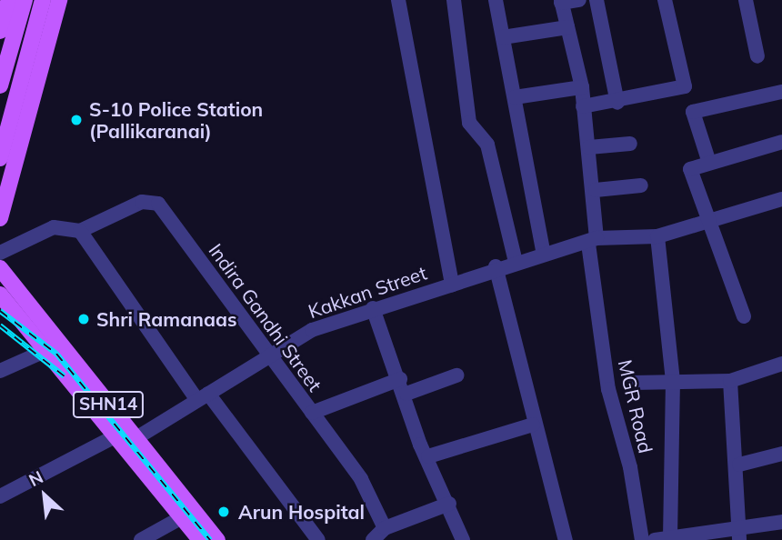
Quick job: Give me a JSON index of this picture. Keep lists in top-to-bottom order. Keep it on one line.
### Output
{"streets":{"main road":["SHN14"],"street":["Kakkan Street","Indira Gandhi Street","MGR Road"]},"crossings":[["Kakkan Street","Indira Gandhi Street"],["Kakkan Street","SHN14"],["Kakkan Street","MGR Road"]],"places":["S-10 Police Station (Pallikaranai)","Shri Ramanaas","Arun Hospital"],"north":"top left"}
